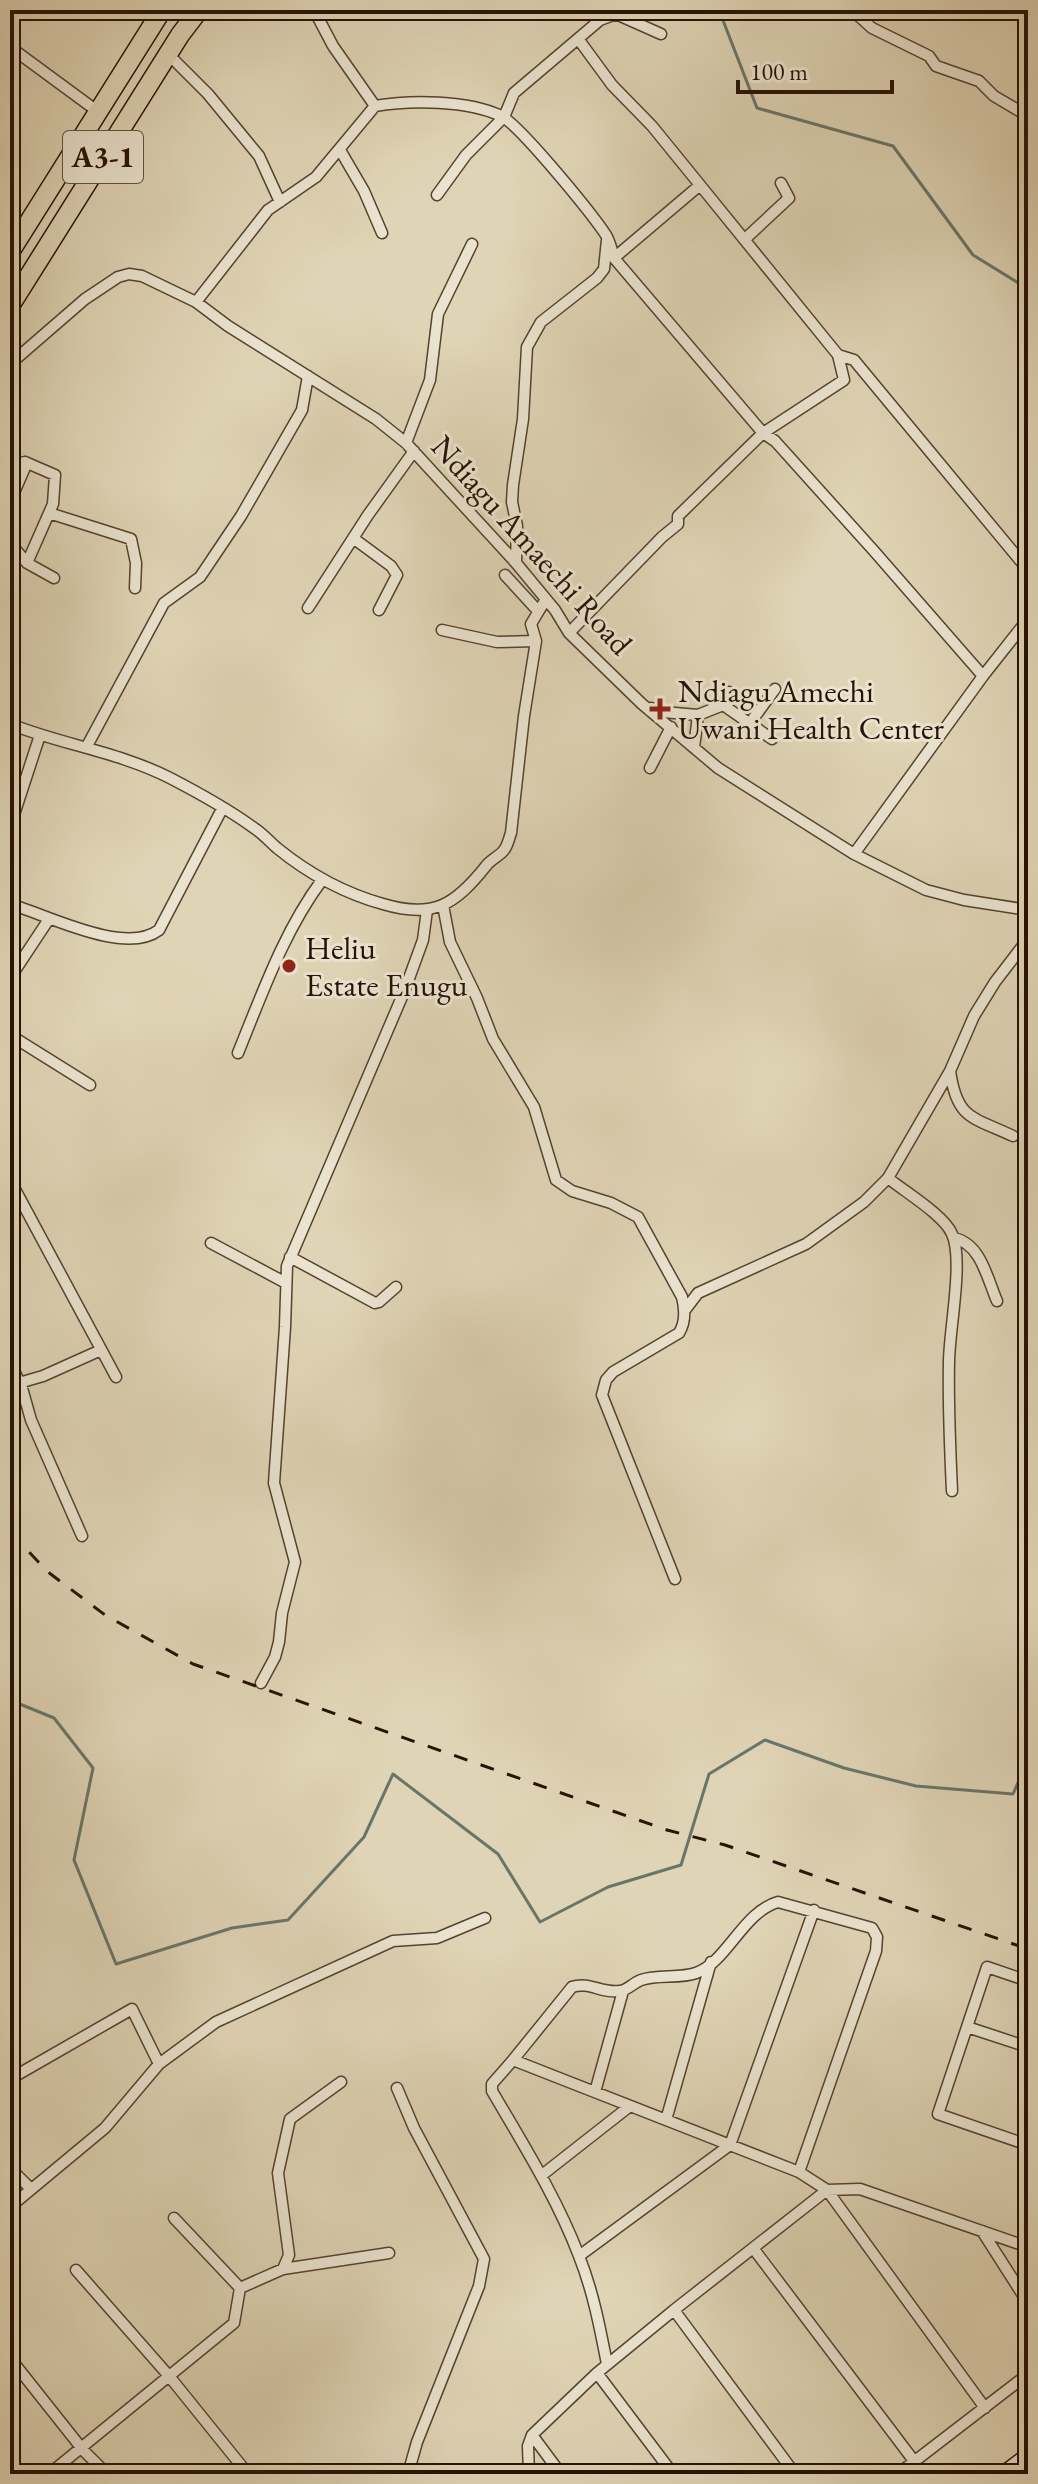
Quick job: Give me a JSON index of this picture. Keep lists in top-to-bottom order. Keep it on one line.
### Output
{"streets":{"highway":["A3-1"],"street":["Ndiagu Amaechi Road"]},"places":{"health":["Ndiagu Amechi Uwani Health Center"],"other":["Heliu Estate Enugu"]},"scale_bar":"100 m"}
